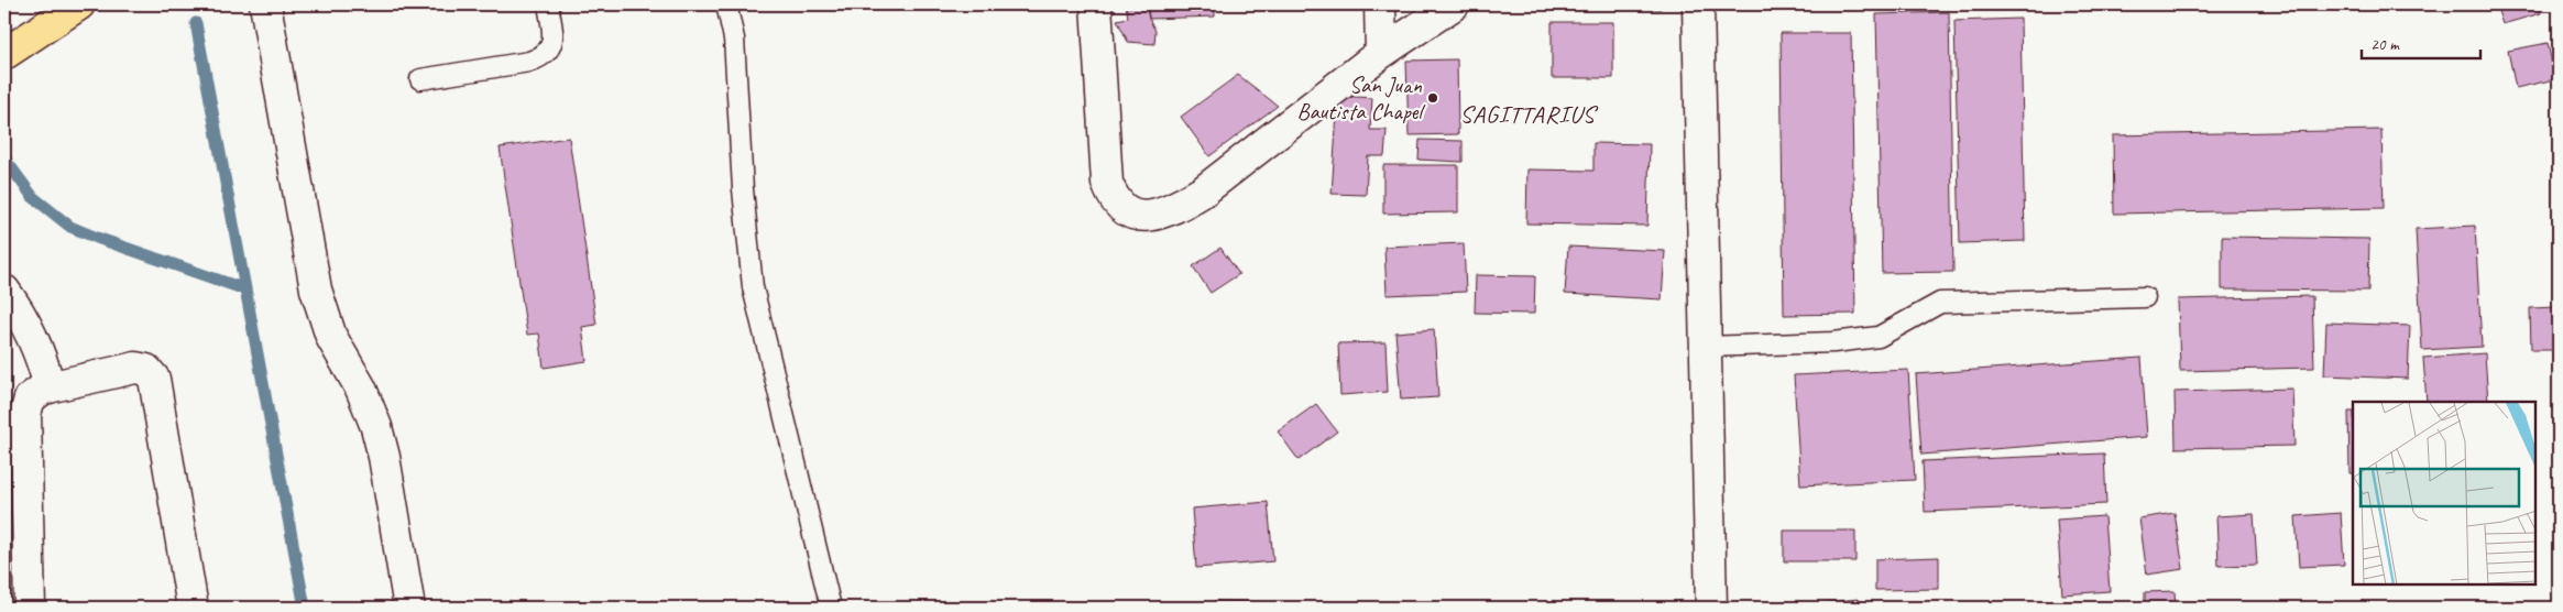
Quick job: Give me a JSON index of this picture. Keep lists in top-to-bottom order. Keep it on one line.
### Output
{"districts":["SAGITTARIUS"],"places":["San Juan Bautista Chapel"],"scale_bar":"20 m"}
